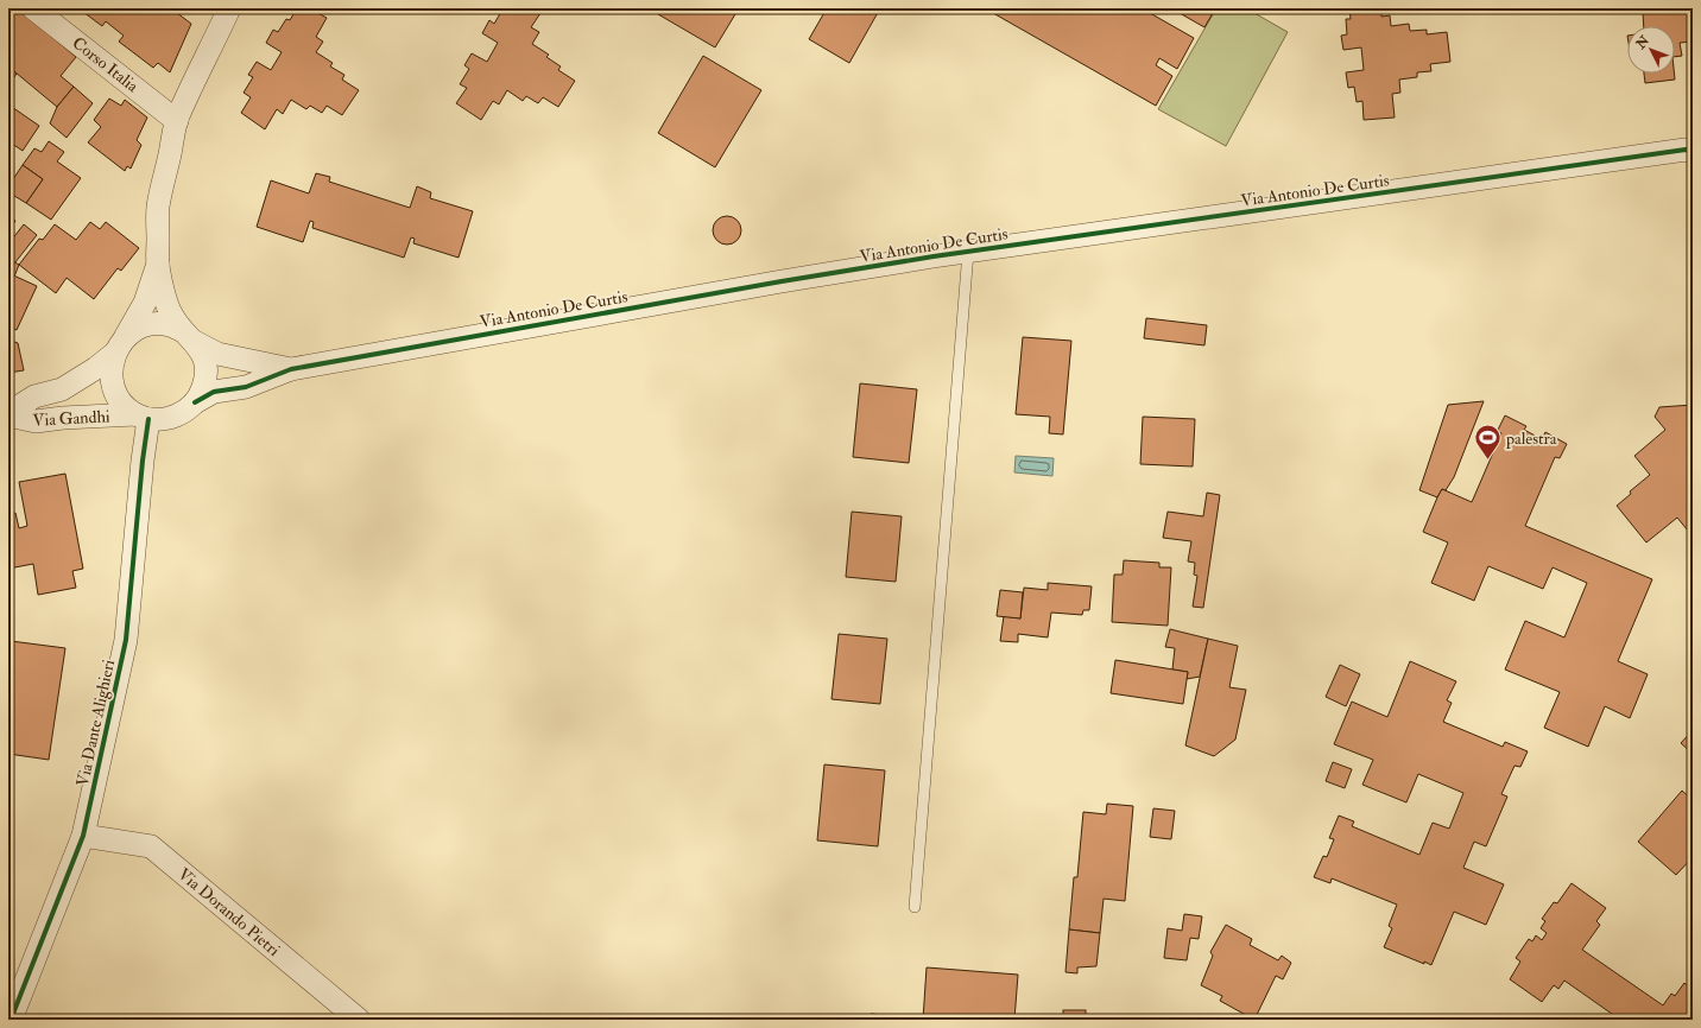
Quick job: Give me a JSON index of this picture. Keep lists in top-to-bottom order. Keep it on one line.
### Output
{"streets":{"street":["Corso Italia","Via Antonio De Curtis","Via Gandhi","Via Dante Alighieri","Via Dorando Pietri"]},"crossings":[["Via Antonio De Curtis","Via Gandhi"],["Via Antonio De Curtis","Via Dante Alighieri"],["Via Gandhi","Via Dante Alighieri"],["Via Dante Alighieri","Via Dorando Pietri"]],"places":{"sports":["palestra"]},"north":"top left"}
